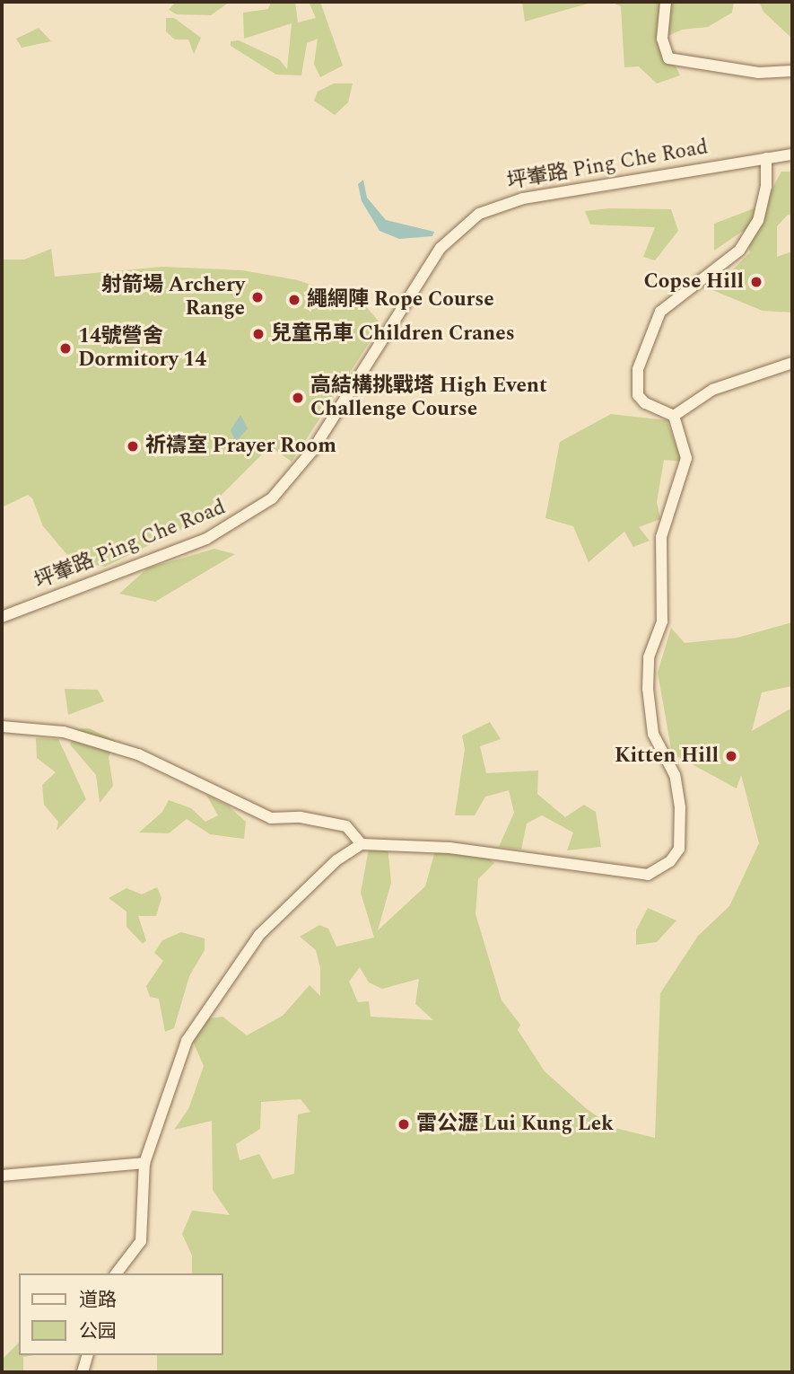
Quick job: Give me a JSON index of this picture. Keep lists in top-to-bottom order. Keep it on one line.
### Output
{"streets":{"street":["坪輋路 Ping Che Road"]},"places":["Copse Hill","射箭場 Archery Range","繩網陣 Rope Course","兒童吊車 Children Cranes","14號營舍 Dormitory 14","高結構挑戰塔 High Event Challenge Course","祈禱室 Prayer Room","Kitten Hill","雷公瀝 Lui Kung Lek"],"legend":["道路","公园"]}
